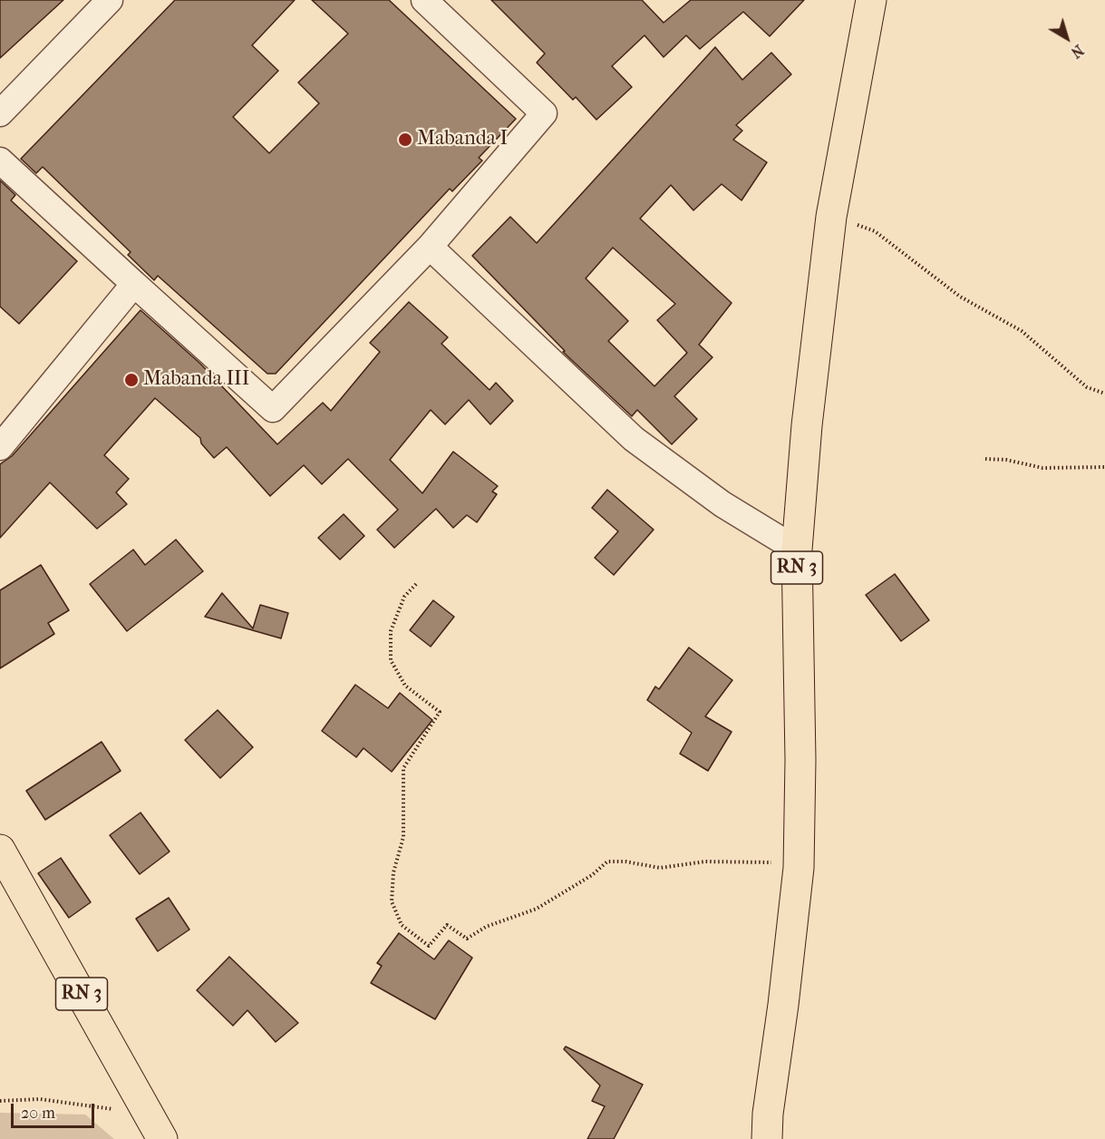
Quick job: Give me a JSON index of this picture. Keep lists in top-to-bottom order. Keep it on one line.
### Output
{"streets":{"highway":["RN 3"]},"places":["Mabanda I","Mabanda III"],"scale_bar":"20 m","north":"bottom right"}
